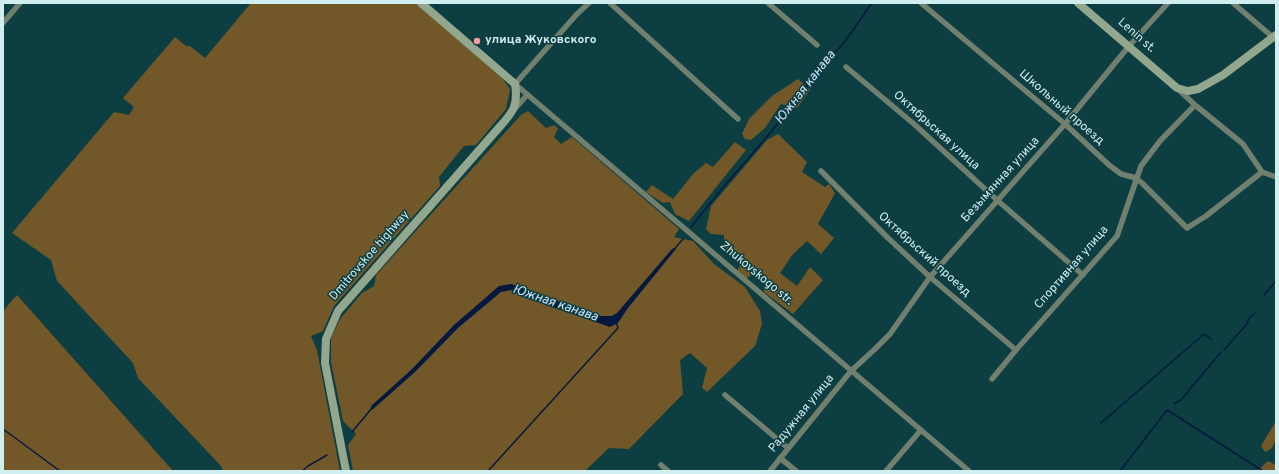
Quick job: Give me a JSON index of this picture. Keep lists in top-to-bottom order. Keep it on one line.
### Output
{"streets":{"street":["Lenin st.","Школьный проезд","Октябрьская улица","Безымянная улица","Октябрьский проезд","Dmitrovskoe highway","Спортивная улица","Zhukovskogo str.","Радужная улица"]},"crossings":[["Lenin st.","Безымянная улица"],["Школьный проезд","Безымянная улица"],["Школьный проезд","Спортивная улица"],["Октябрьская улица","Безымянная улица"],["Октябрьская улица","Спортивная улица"],["Безымянная улица","Октябрьский проезд"],["Безымянная улица","Zhukovskogo str."],["Безымянная улица","Радужная улица"],["Октябрьский проезд","Спортивная улица"],["Zhukovskogo str.","Радужная улица"]],"water":["Южная канава"],"places":["улица Жуковского"]}
